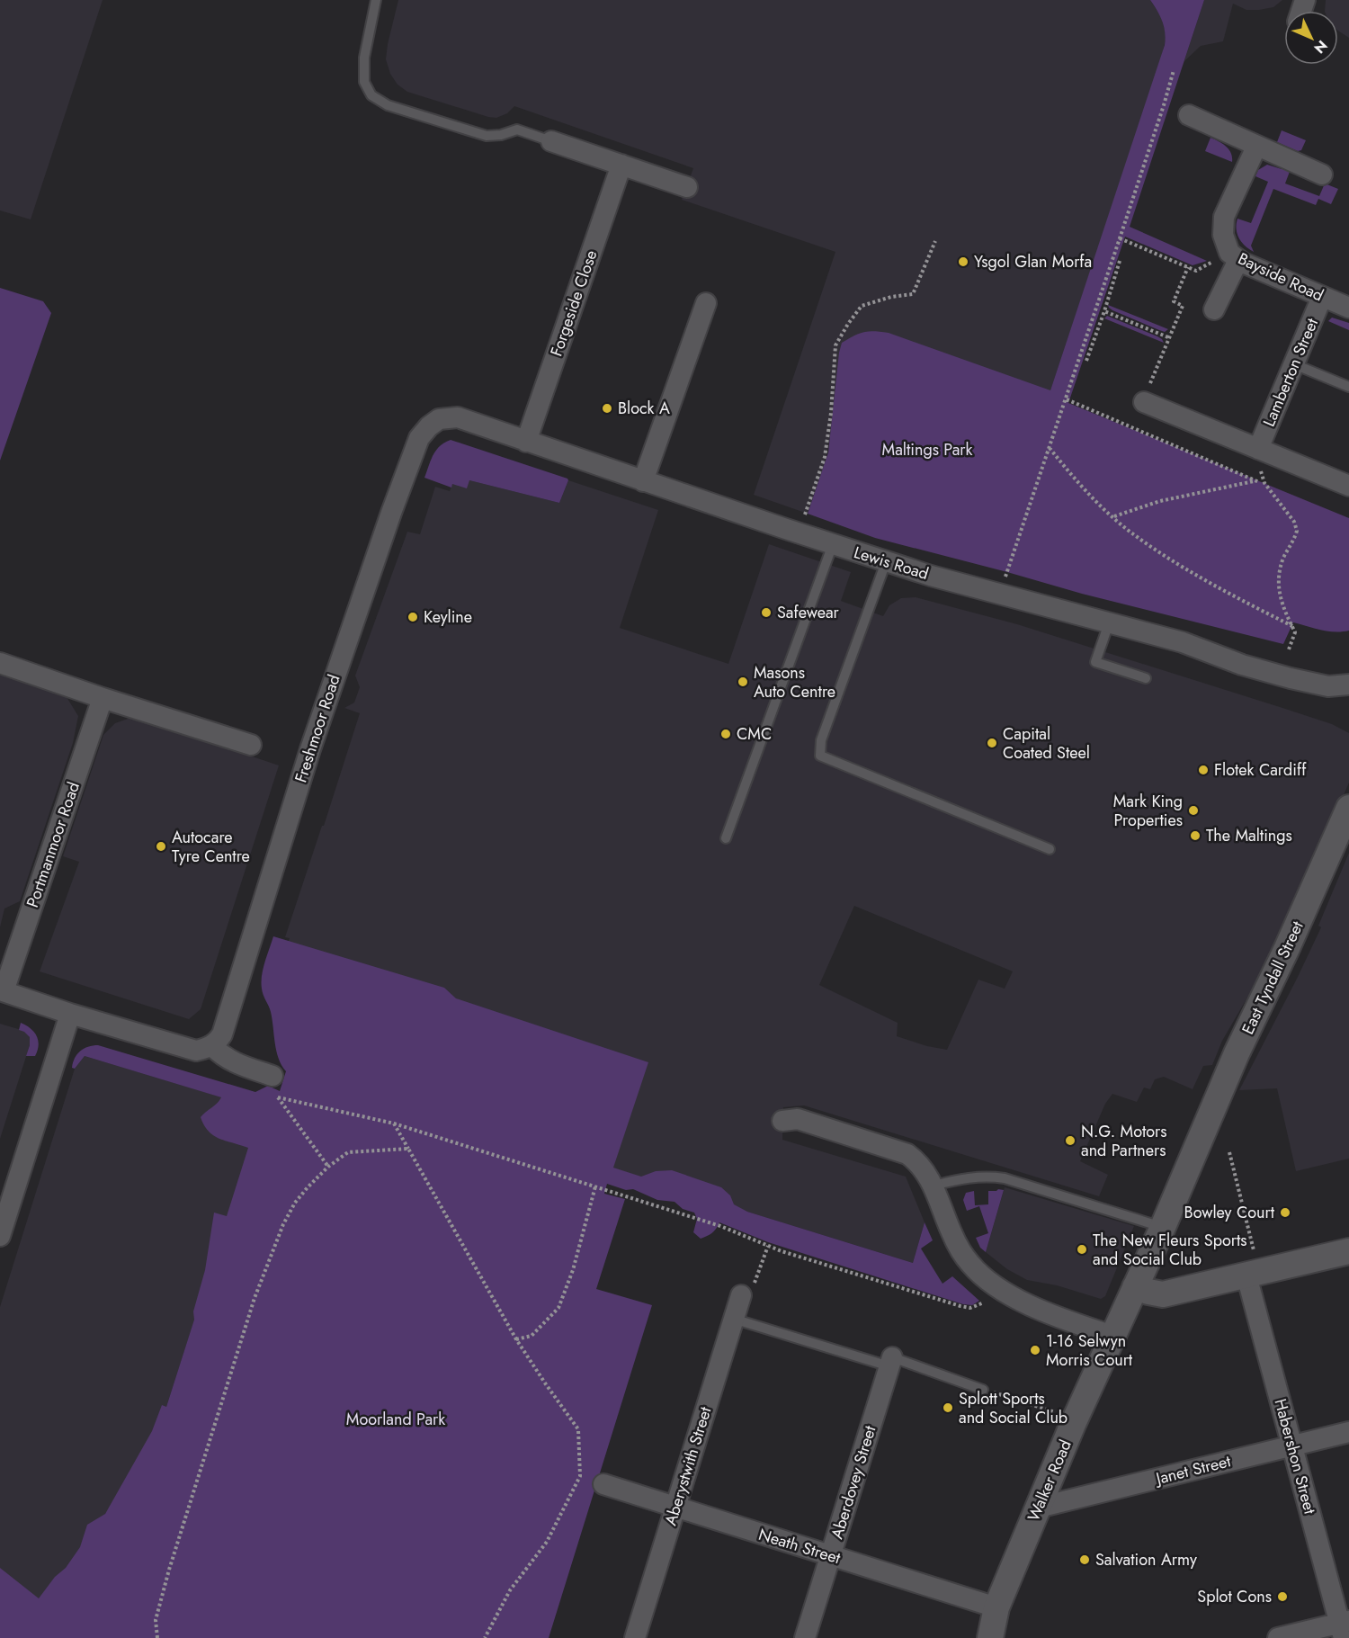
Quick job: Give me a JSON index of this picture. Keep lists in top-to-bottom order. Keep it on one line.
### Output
{"streets":{"street":["Bayside Road","Forgeside Close","Lamberton Street","Lewis Road","Freshmoor Road","Portmanmoor Road","East Tyndall Street","Habershon Street","Aberystwith Street","Janet Street","Walker Road","Aberdovey Street","Neath Street"]},"crossings":[["Bayside Road","Lamberton Street"],["Forgeside Close","Lewis Road"],["Lewis Road","Freshmoor Road"],["Freshmoor Road","Portmanmoor Road"],["East Tyndall Street","Walker Road"],["Habershon Street","Janet Street"],["Aberystwith Street","Neath Street"],["Janet Street","Walker Road"],["Walker Road","Neath Street"],["Aberdovey Street","Neath Street"]],"parks":["Maltings Park","Moorland Park"],"places":["Ysgol Glan Morfa","Block A","Safewear","Keyline","Masons Auto Centre","CMC","Capital Coated Steel","Flotek Cardiff","Mark King Properties","The Maltings","Autocare Tyre Centre","N.G. Motors and Partners","Bowley Court","The New Fleurs Sports and Social Club","1-16 Selwyn Morris Court","Splott Sports and Social Club","Salvation Army","Splot Cons"],"north":"bottom right"}
